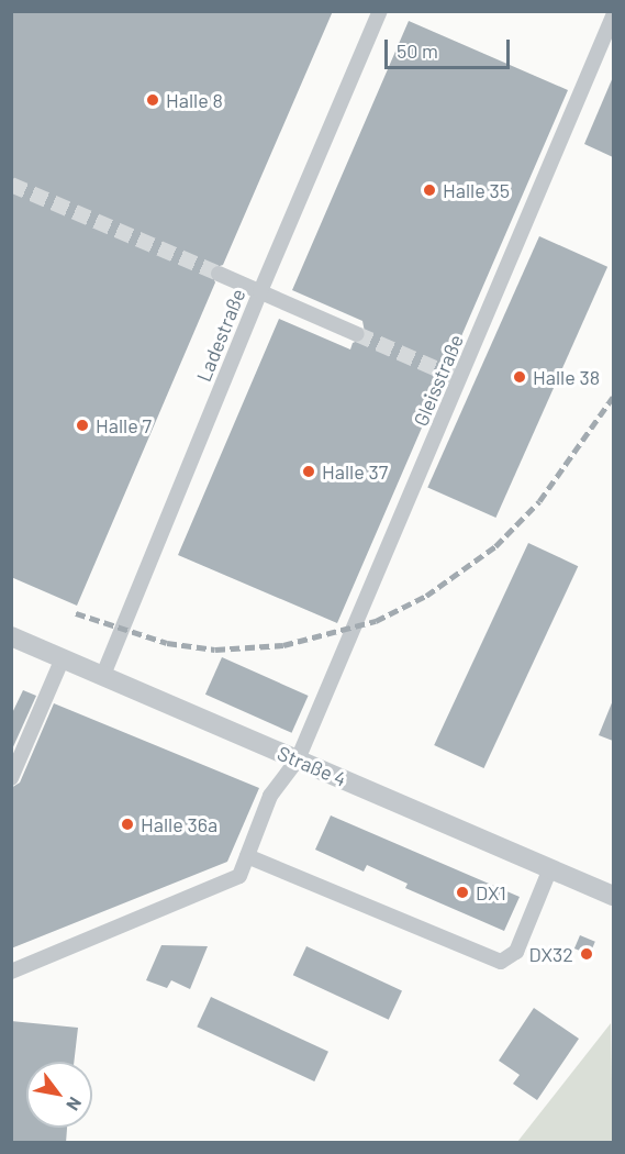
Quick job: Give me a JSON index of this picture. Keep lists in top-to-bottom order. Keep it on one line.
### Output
{"streets":{"street":["Ladestraße","Gleisstraße","Straße 4"]},"crossings":[["Ladestraße","Straße 4"],["Gleisstraße","Straße 4"]],"places":["Halle 8","Halle 35","Halle 38","Halle 7","Halle 37","Halle 36a","DX1","DX32"],"scale_bar":"50 m","north":"bottom right"}
